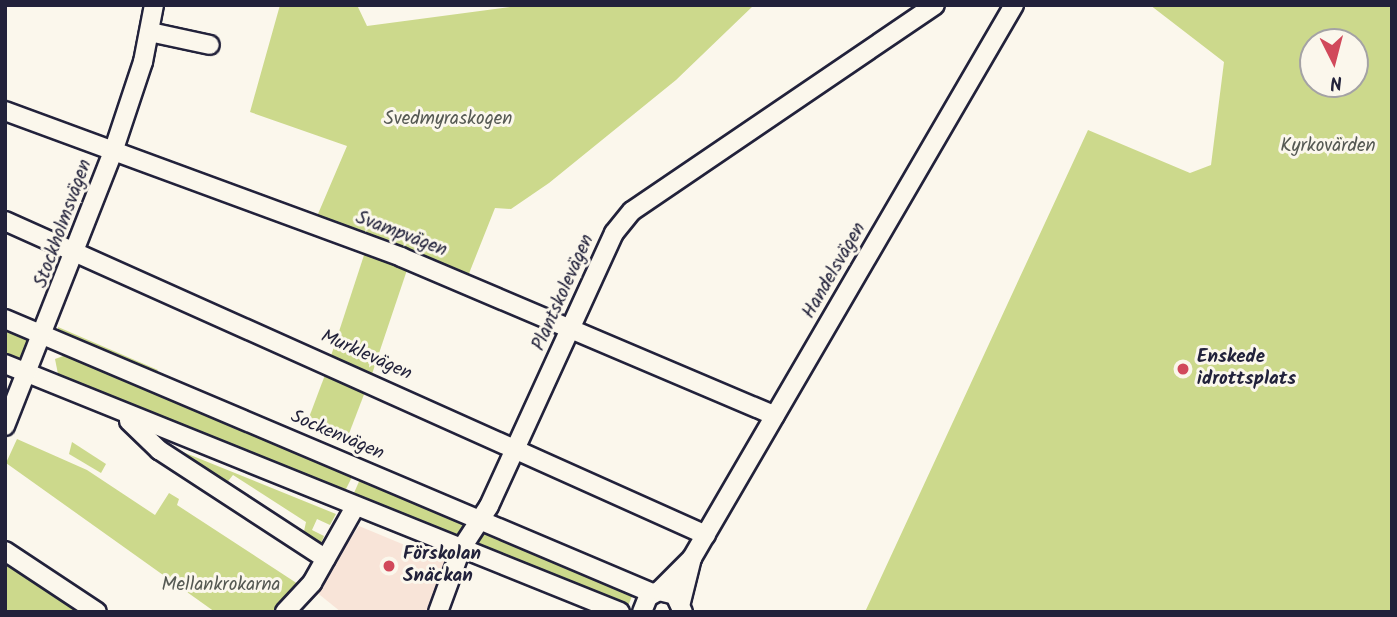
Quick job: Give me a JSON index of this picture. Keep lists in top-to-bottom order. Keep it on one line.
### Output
{"streets":{"street":["Stockholmsvägen","Svampvägen","Handelsvägen","Plantskolevägen","Murklevägen","Sockenvägen"]},"crossings":[["Stockholmsvägen","Svampvägen"],["Stockholmsvägen","Murklevägen"],["Stockholmsvägen","Sockenvägen"],["Svampvägen","Handelsvägen"],["Svampvägen","Plantskolevägen"],["Handelsvägen","Murklevägen"],["Handelsvägen","Sockenvägen"],["Plantskolevägen","Murklevägen"],["Plantskolevägen","Sockenvägen"]],"parks":["Svedmyraskogen","Kyrkovärden","Mellankrokarna"],"places":["Enskede idrottsplats","Förskolan Snäckan"],"north":"bottom"}
